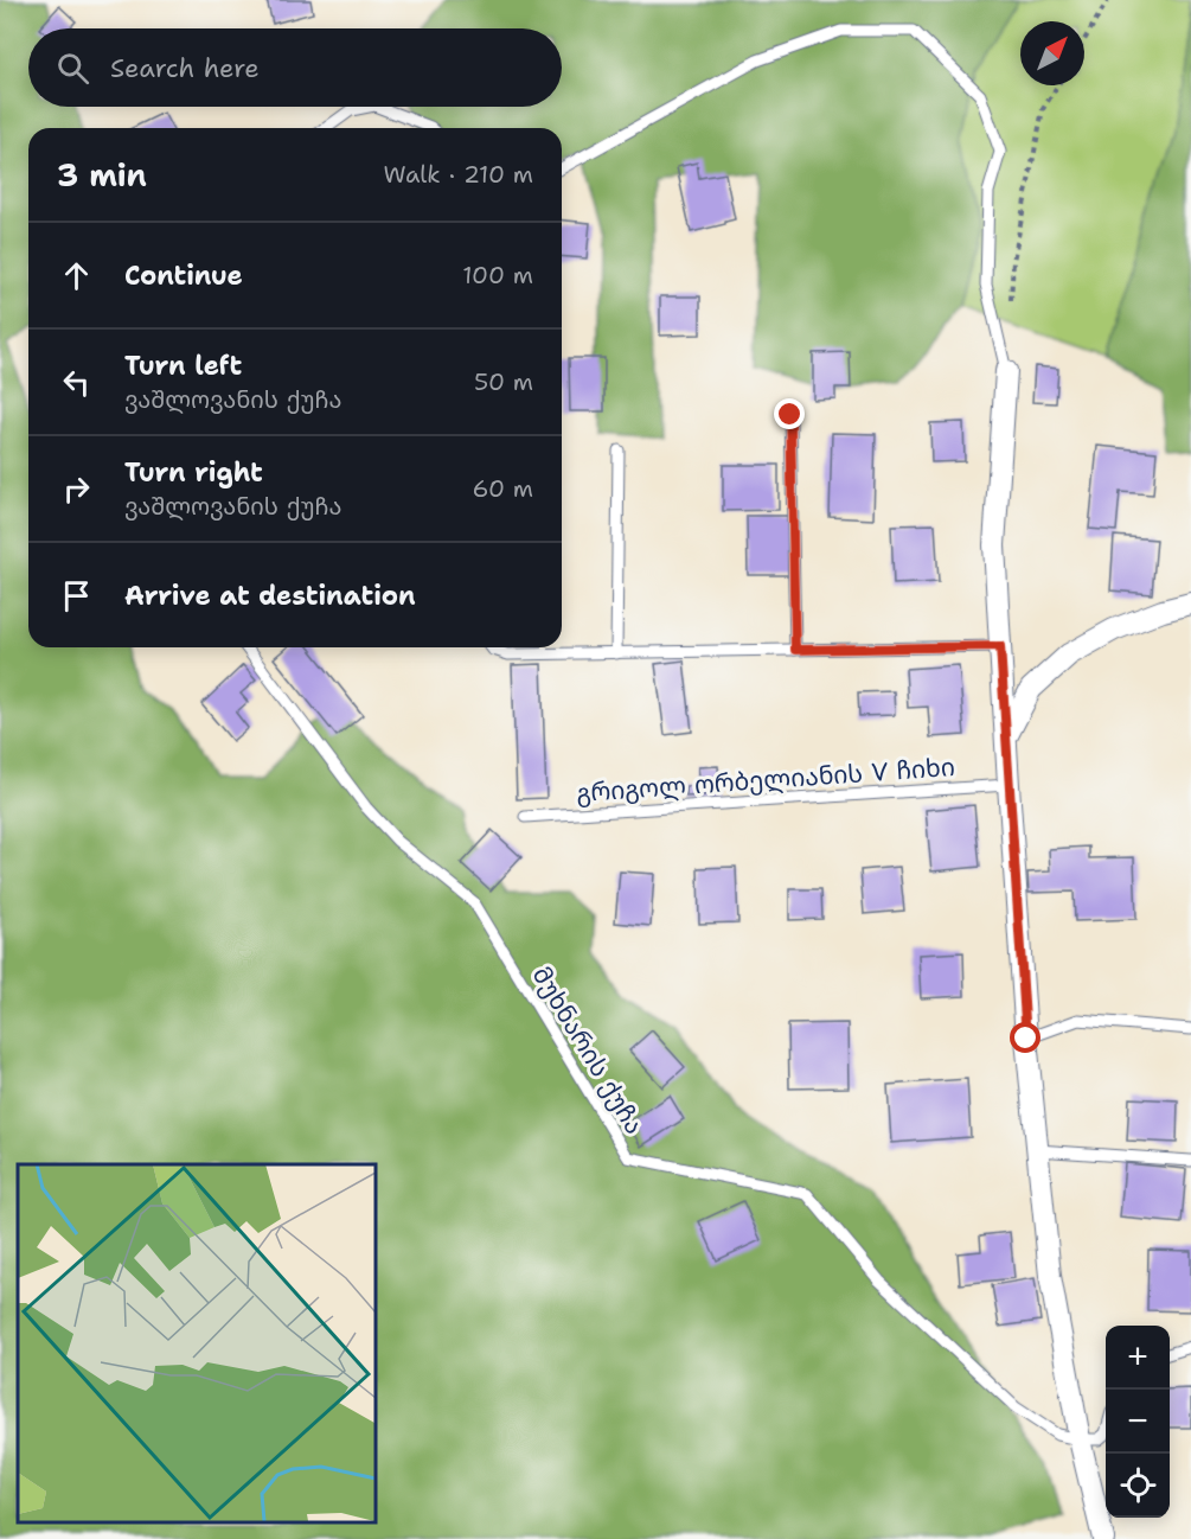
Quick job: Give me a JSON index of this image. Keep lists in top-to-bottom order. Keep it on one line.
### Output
{"streets":{"lane":["გრიგოლ ორბელიანის V ჩიხი","მუხნარის ქუჩა"]},"north":"top right","page":{"search":"Search here","heading":["3 min","Walk · 210 m"],"list":[["Continue","100 m"],["Turn left","ვაშლოვანის ქუჩა","50 m"],["Turn right","ვაშლოვანის ქუჩა","60 m"],"Arrive at destination"],"map_buttons":["+","−"]}}
